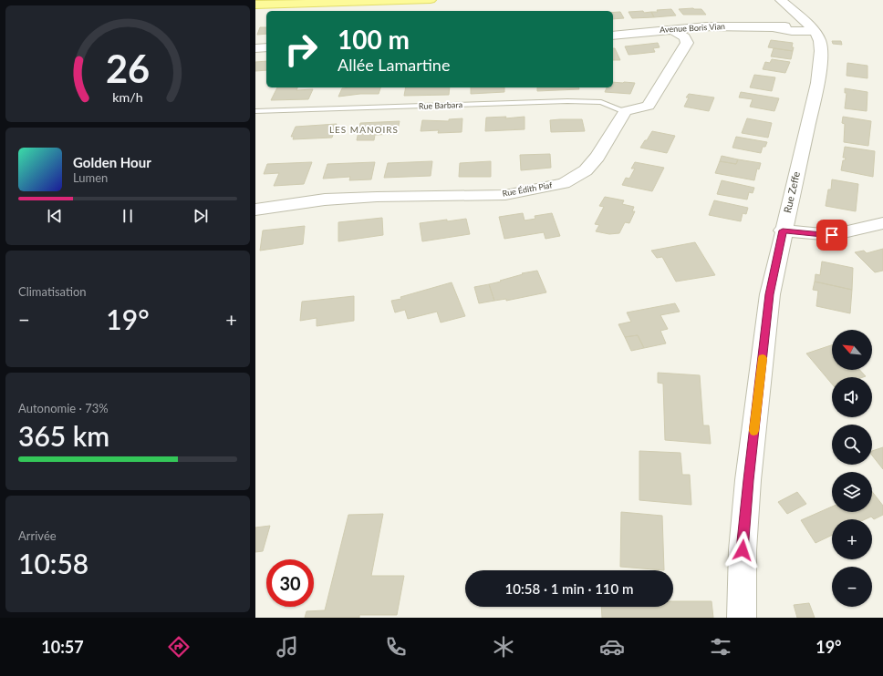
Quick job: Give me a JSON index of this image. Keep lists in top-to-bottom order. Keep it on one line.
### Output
{"streets":{"street":["Avenue Boris Vian","Rue Édith Piaf","Rue Zeffe"],"lane":["Rue Barbara"]},"crossings":[["Avenue Boris Vian","Rue Zeffe"],["Rue Barbara","Rue Édith Piaf"]],"districts":["LES MANOIRS"],"north":"top left","page":{"turn":["100 m","Allée Lamartine"],"song":["Golden Hour","Lumen"],"tile":["Climatisation",["Autonomie · 73%","365 km"],["Arrivée","10:58"]],"heat":["−","19°","+"],"map_buttons":["+","−"],"limit":"30","trip":"10:58 · 1 min · 110 m","tabs":["10:57","19°"],"gauge":["26","km/h"]}}
